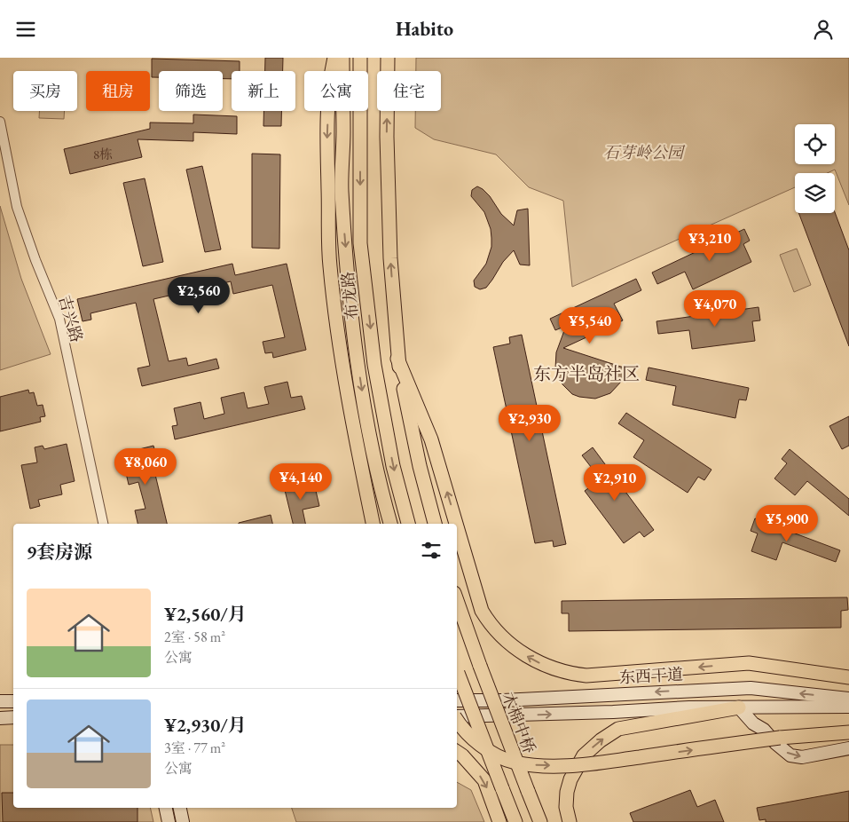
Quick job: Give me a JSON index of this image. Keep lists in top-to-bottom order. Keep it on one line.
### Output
{"streets":{"main road":["布龙路","东西干道","木棉中桥"],"street":["吉兴路"]},"districts":["东方半岛社区"],"parks":["石芽岭公园"],"house_numbers":["8栋"],"page":{"header":"Habito","chip":["买房","租房","筛选","新上","公寓","住宅"],"price":["¥3,210","¥2,560","¥4,070","¥5,540","¥2,930","¥8,060","¥4,140","¥2,910","¥5,900"],"heading":"9套房源","list":[{"name":"¥2,560/月","note":"2室 · 58 m² · 公寓"},{"name":"¥2,930/月","note":"3室 · 77 m² · 公寓"}]}}
